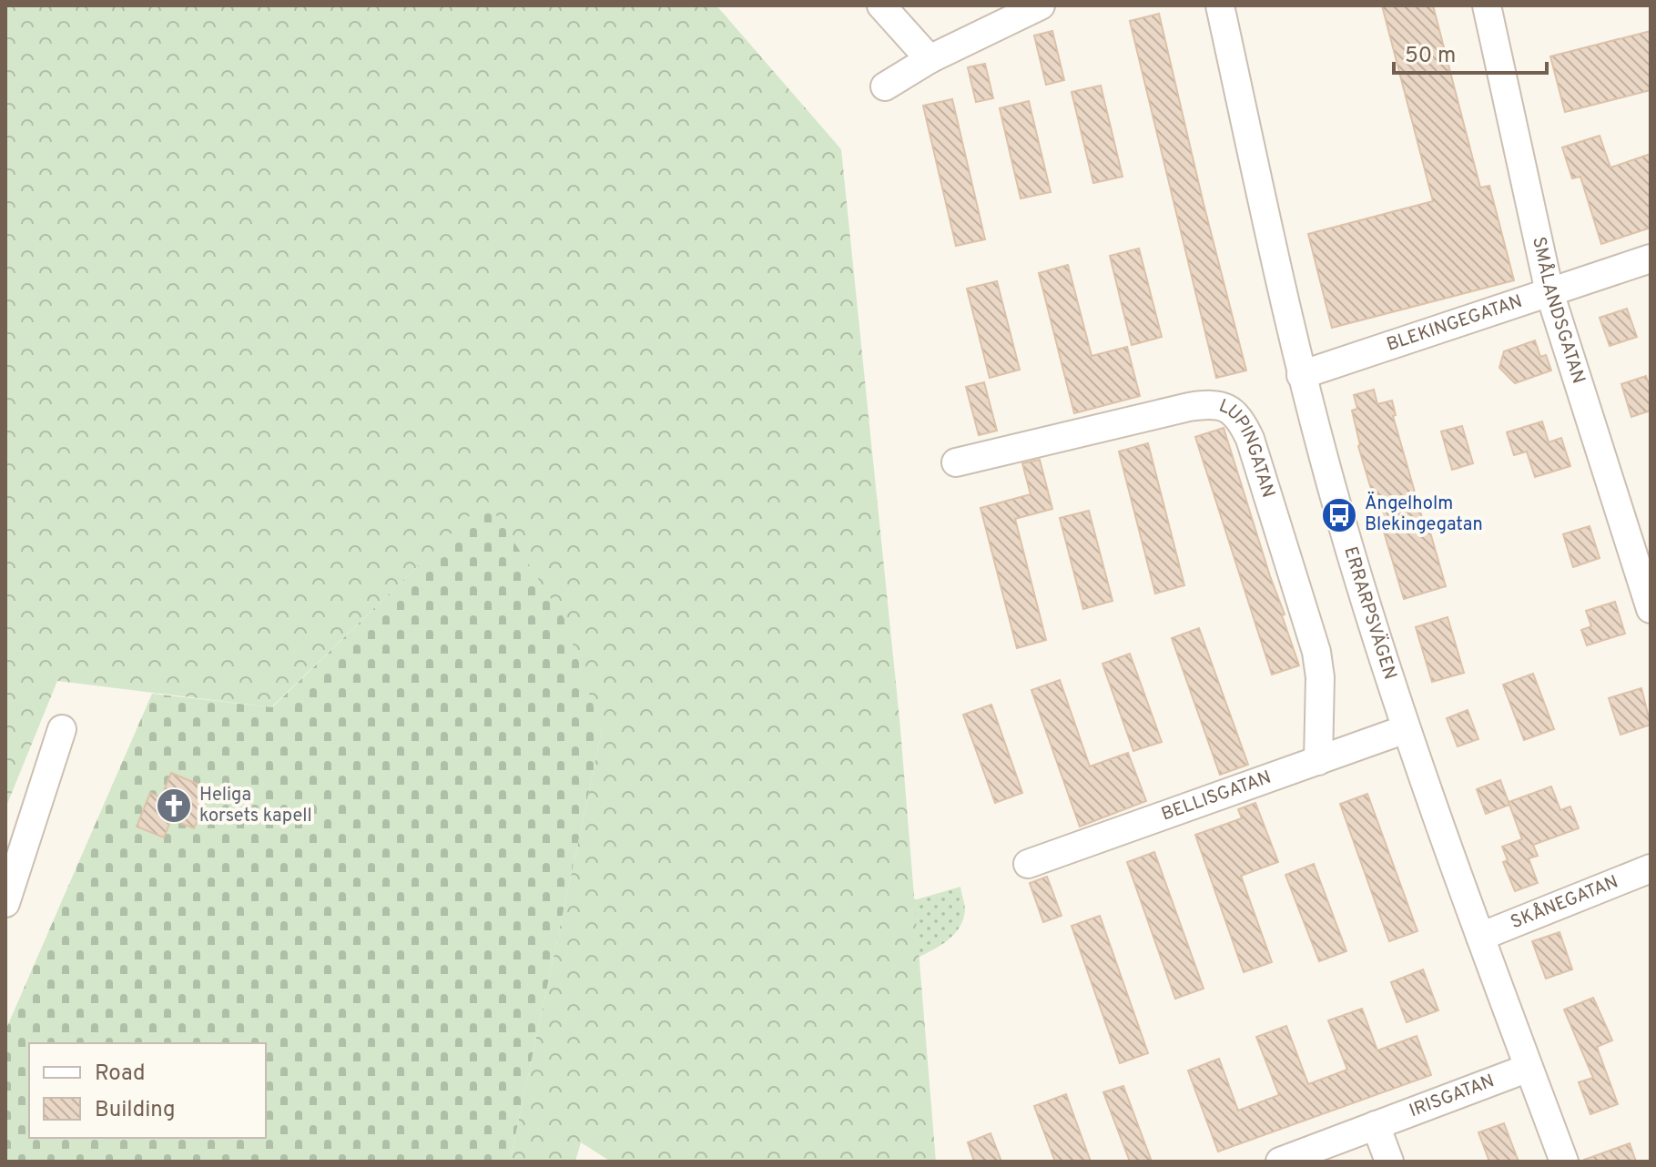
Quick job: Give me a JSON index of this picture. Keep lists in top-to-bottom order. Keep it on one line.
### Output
{"streets":{"street":["SMÅLANDSGATAN","BLEKINGEGATAN","LUPINGATAN","ERRARPSVÄGEN","BELLISGATAN","SKÅNEGATAN","IRISGATAN"]},"crossings":[["SMÅLANDSGATAN","BLEKINGEGATAN"],["BLEKINGEGATAN","ERRARPSVÄGEN"],["LUPINGATAN","BELLISGATAN"],["ERRARPSVÄGEN","BELLISGATAN"],["ERRARPSVÄGEN","SKÅNEGATAN"],["ERRARPSVÄGEN","IRISGATAN"]],"places":{"bus stop":["Ängelholm Blekingegatan"],"church":["Heliga korsets kapell"]},"legend":["Road","Building"],"scale_bar":"50 m"}
